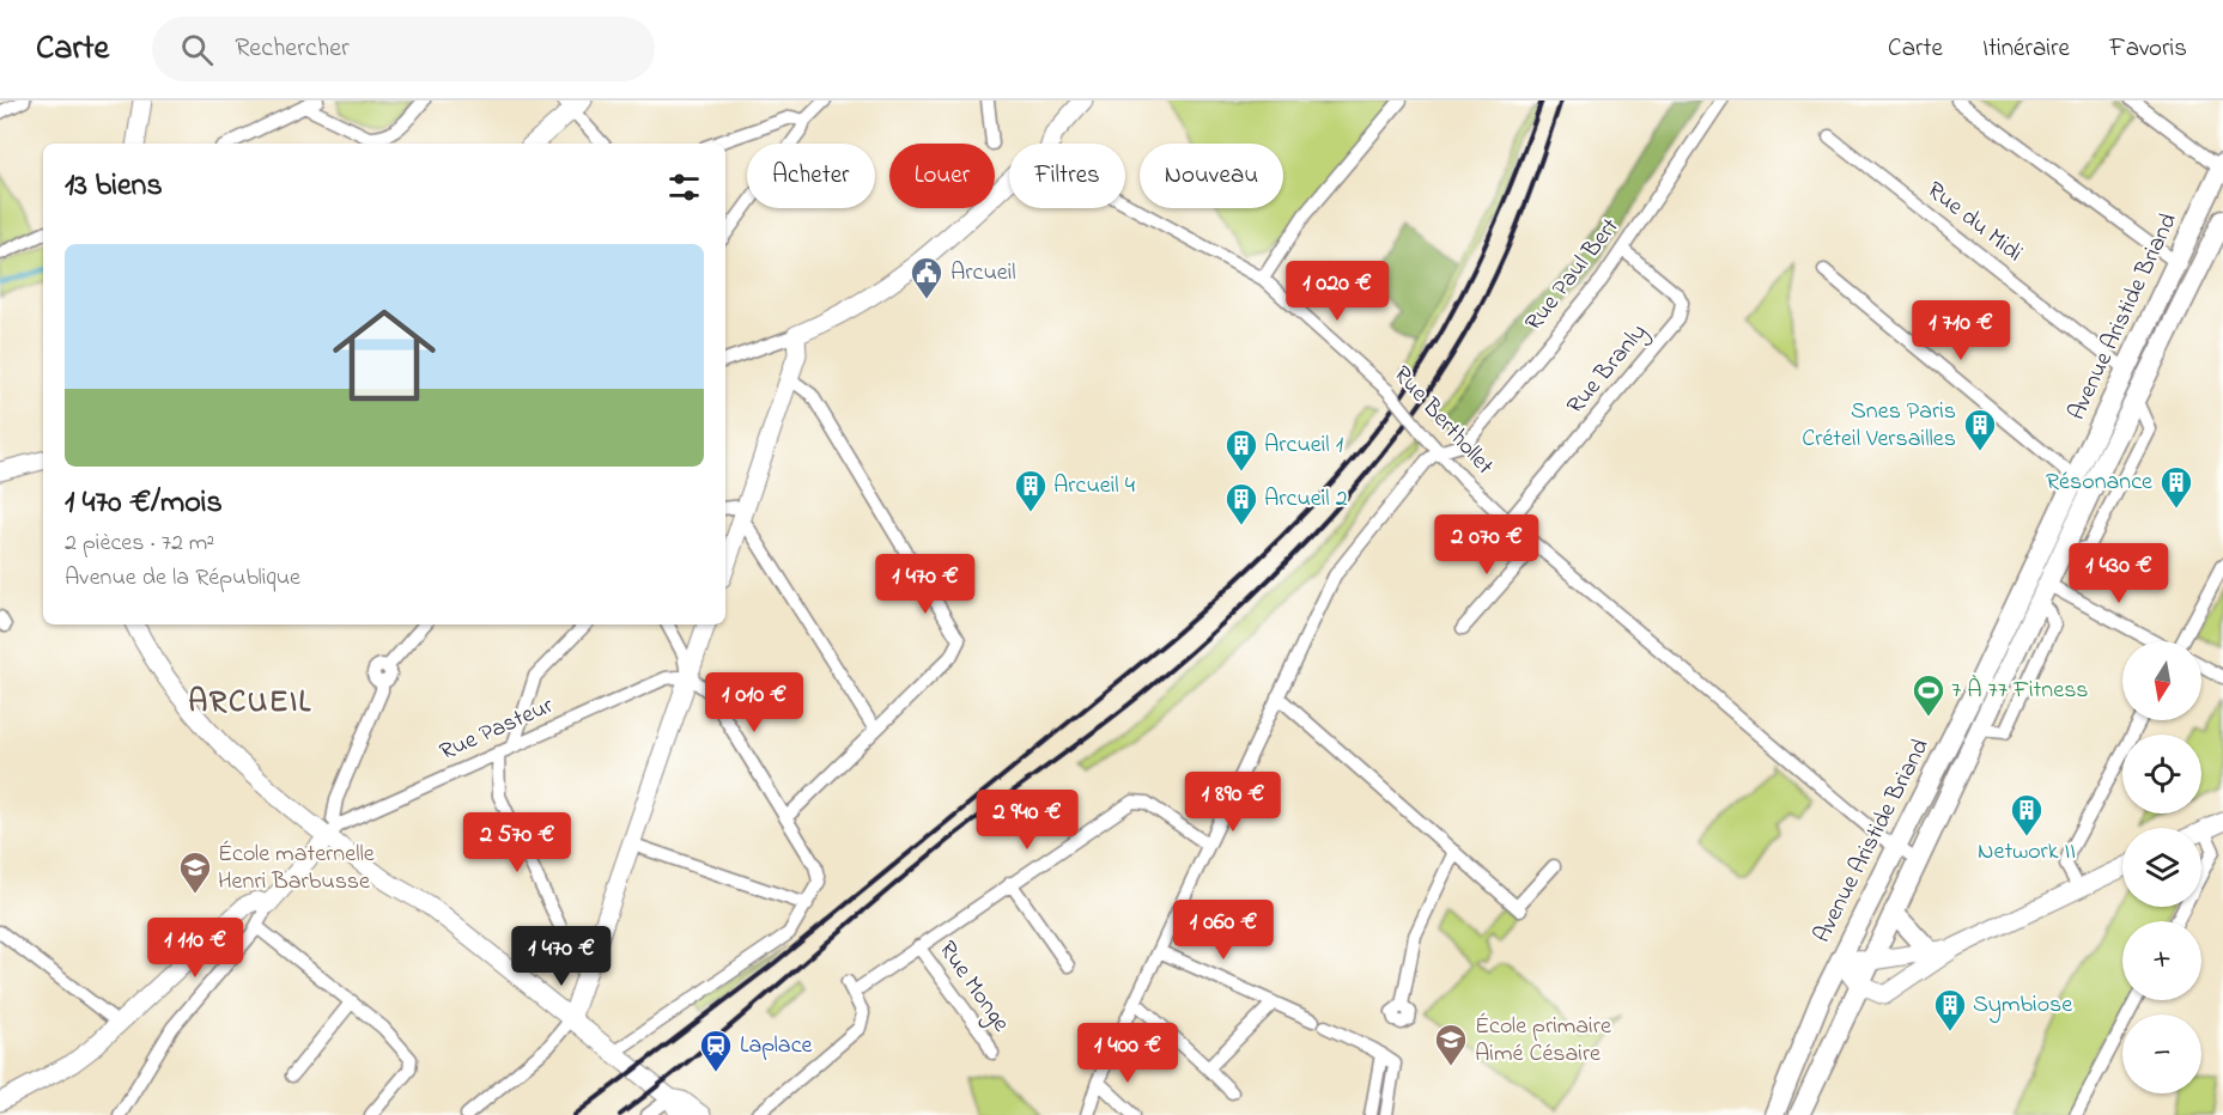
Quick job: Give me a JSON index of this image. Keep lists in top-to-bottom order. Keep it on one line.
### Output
{"streets":{"main road":["Avenue Aristide Briand"],"street":["Rue du Midi","Rue Paul Bert","Rue Branly","Rue Berthollet","Rue Pasteur","Rue Monge"]},"crossings":[["Rue du Midi","Avenue Aristide Briand"],["Rue Paul Bert","Rue Branly"],["Rue Paul Bert","Rue Berthollet"],["Avenue Aristide Briand","Rue Berthollet"],["Rue Branly","Rue Berthollet"]],"districts":["ARCUEIL"],"places":{"public building":["Arcueil"],"building":["Snes Paris Créteil Versailles","Arcueil 1","Résonance","Arcueil 4","Arcueil 2","Network II","Symbiose"],"sports":["7 À 77 Fitness"],"school or university":["École maternelle Henri Barbusse","École primaire Aimé Césaire"],"station":["Laplace"]},"north":"bottom","page":{"header":"Carte","search":"Rechercher","nav":["Carte","Itinéraire","Favoris"],"chip":["Acheter","Louer","Filtres","Nouveau"],"heading":"13 biens","list":[{"name":"1 470 €/mois","note":"2 pièces · 72 m² · Avenue de la République"}],"price":["1 020 €","1 710 €","2 070 €","1 430 €","1 470 €","1 010 €","1 890 €","2 940 €","2 570 €","1 060 €","1 110 €","1 470 €","1 400 €"],"map_buttons":["+","−"]}}
